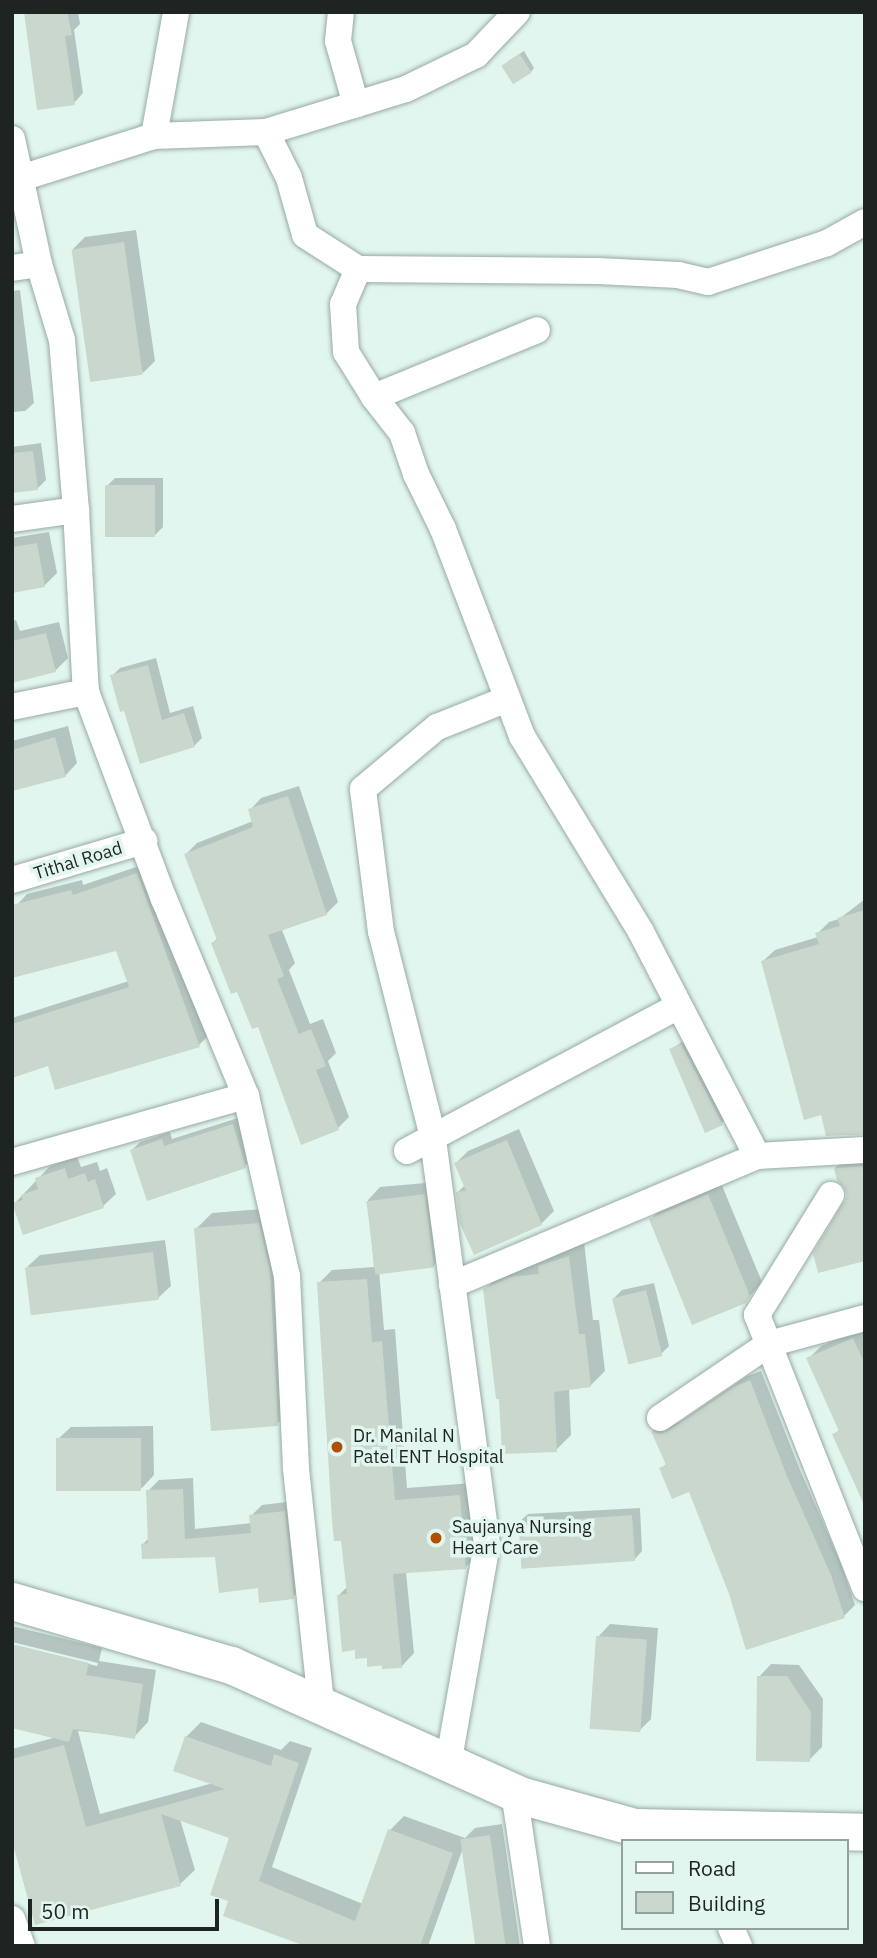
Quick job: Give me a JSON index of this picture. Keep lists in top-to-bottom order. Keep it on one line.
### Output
{"streets":{"street":["Tithal Road"]},"places":["Dr. Manilal N Patel ENT Hospital","Saujanya Nursing Heart Care"],"legend":["Road","Building"],"scale_bar":"50 m"}
